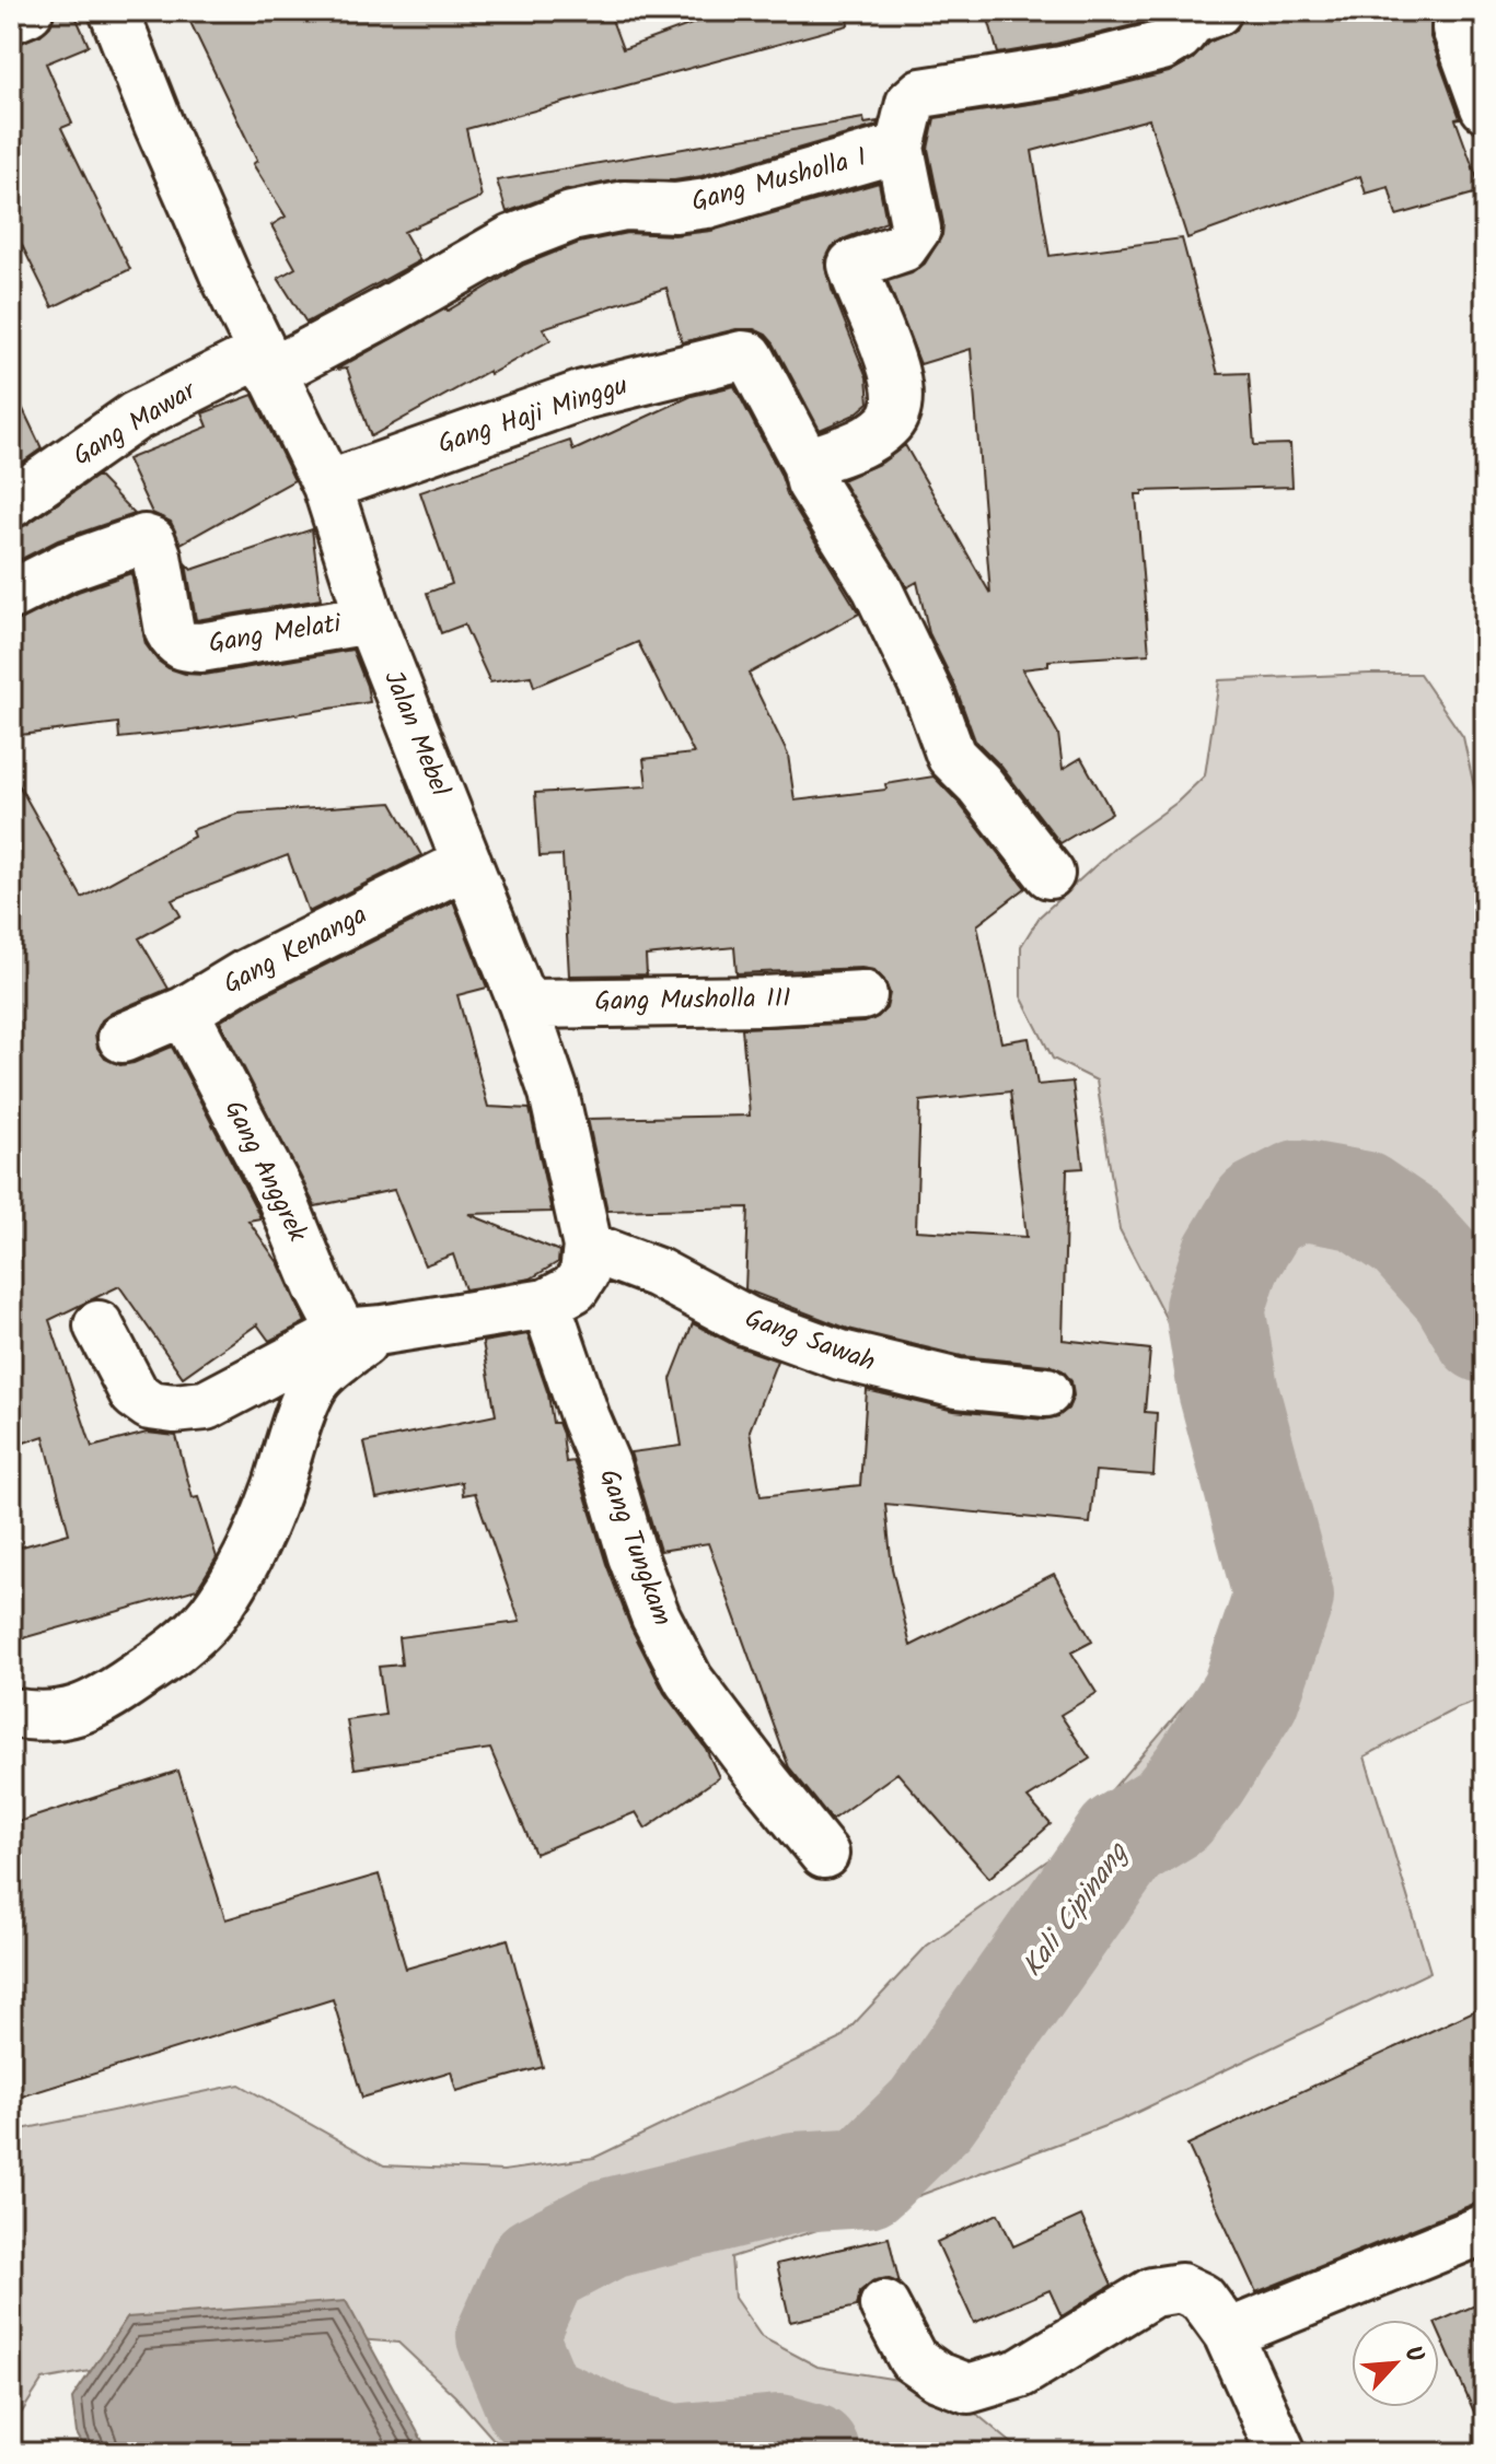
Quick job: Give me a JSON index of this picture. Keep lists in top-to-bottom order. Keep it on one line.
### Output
{"streets":{"street":["Gang Musholla I","Gang Haji Minggu","Gang Mawar","Gang Melati","Jalan Mebel","Gang Kenanga","Gang Musholla III","Gang Anggrek","Gang Sawah","Gang Tungkam"]},"crossings":[["Gang Musholla I","Gang Mawar"],["Gang Musholla I","Jalan Mebel"],["Gang Haji Minggu","Jalan Mebel"],["Gang Mawar","Jalan Mebel"],["Gang Melati","Jalan Mebel"],["Jalan Mebel","Gang Kenanga"],["Jalan Mebel","Gang Musholla III"],["Jalan Mebel","Gang Anggrek"],["Jalan Mebel","Gang Sawah"],["Jalan Mebel","Gang Tungkam"],["Gang Kenanga","Gang Anggrek"]],"water":["Kali Cipinang"],"north":"top right"}
